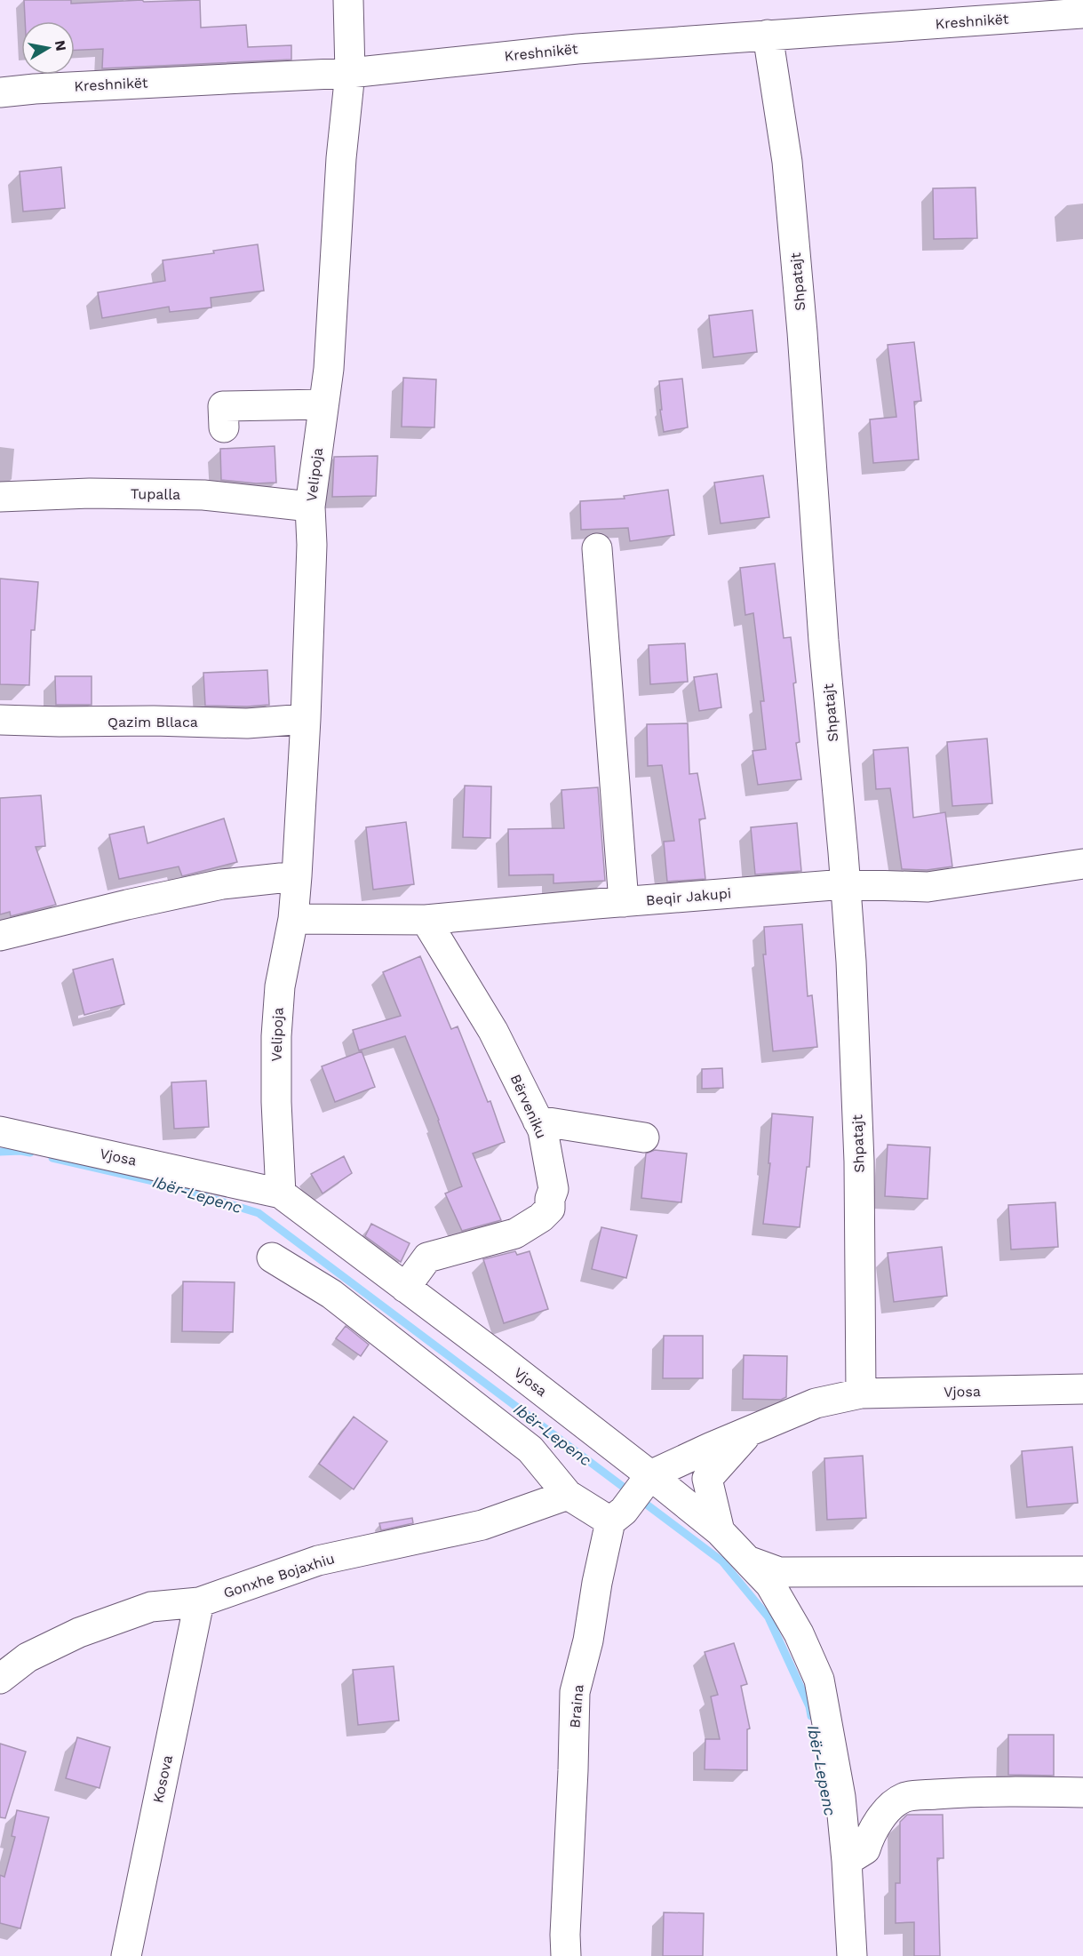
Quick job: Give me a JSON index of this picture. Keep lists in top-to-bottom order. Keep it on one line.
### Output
{"streets":{"street":["Kreshnikët","Shpatajt","Velipoja","Tupalla","Qazim Bllaca","Beqir Jakupi","Bërveniku","Vjosa","Gonxhe Bojaxhiu","Braina","Kosova"]},"crossings":[["Kreshnikët","Shpatajt"],["Kreshnikët","Velipoja"],["Shpatajt","Beqir Jakupi"],["Shpatajt","Vjosa"],["Velipoja","Tupalla"],["Velipoja","Qazim Bllaca"],["Velipoja","Beqir Jakupi"],["Velipoja","Vjosa"],["Beqir Jakupi","Bërveniku"],["Bërveniku","Vjosa"],["Vjosa","Braina"],["Gonxhe Bojaxhiu","Kosova"]],"water":["Ibër-Lepenc"],"north":"right"}
